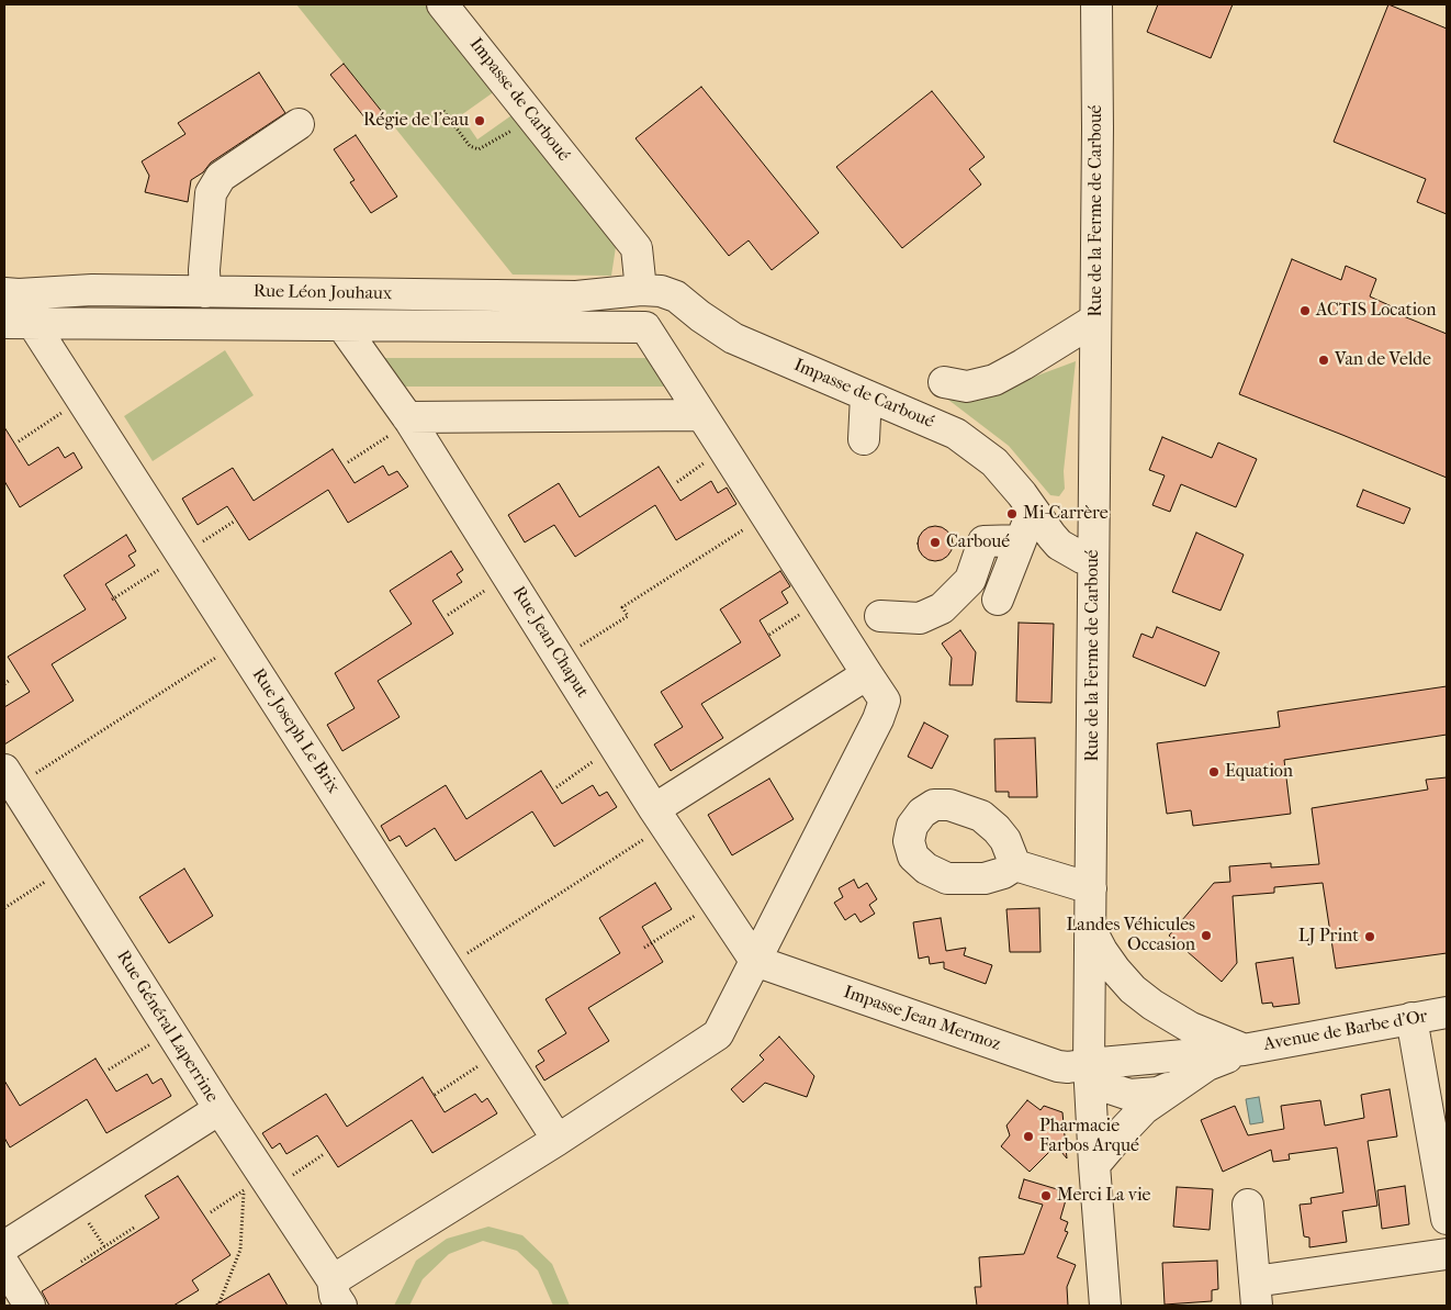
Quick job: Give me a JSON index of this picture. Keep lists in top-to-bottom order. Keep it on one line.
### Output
{"streets":{"street":["Impasse de Carboué","Rue de la Ferme de Carboué","Rue Léon Jouhaux","Rue Jean Chaput","Rue Joseph Le Brix","Impasse Jean Mermoz","Rue Général Laperrine","Avenue de Barbe d'Or"]},"crossings":[["Impasse de Carboué","Rue de la Ferme de Carboué"],["Impasse de Carboué","Rue Léon Jouhaux"],["Rue de la Ferme de Carboué","Impasse Jean Mermoz"],["Rue de la Ferme de Carboué","Avenue de Barbe d'Or"],["Rue Jean Chaput","Impasse Jean Mermoz"],["Impasse Jean Mermoz","Avenue de Barbe d'Or"]],"places":["Régie de l'eau","ACTIS Location","Van de Velde","Mi-Carrère","Carboué","Equation","Landes Véhicules Occasion","LJ Print","Pharmacie Farbos Arqué","Merci La vie"]}
